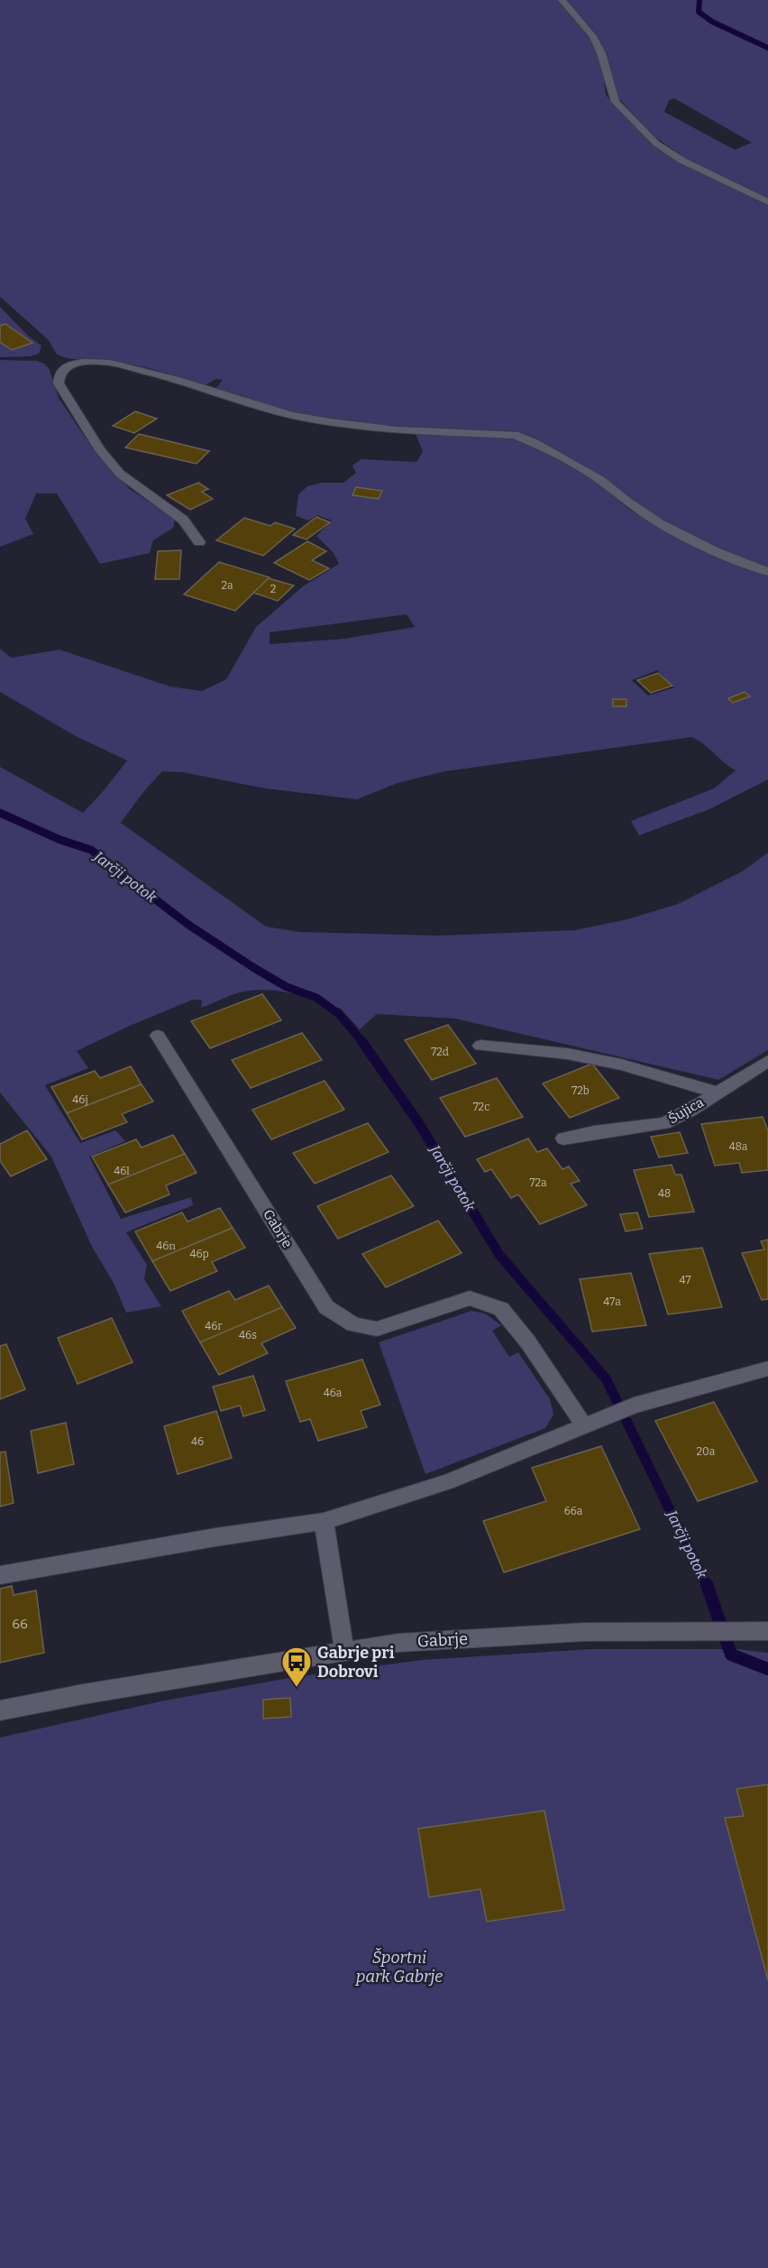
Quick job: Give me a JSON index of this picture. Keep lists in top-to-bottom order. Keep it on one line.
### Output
{"streets":{"street":["Šujica","Gabrje"]},"water":["Jarčji potok"],"parks":["Športni park Gabrje"],"places":{"bus stop":["Gabrje pri Dobrovi"]},"house_numbers":["2a","2","72d","72b","46j","72c","48a","46l","72a","48","46n","46p","47","47a","46r","46s","46a","46","20a","66a","66"]}
